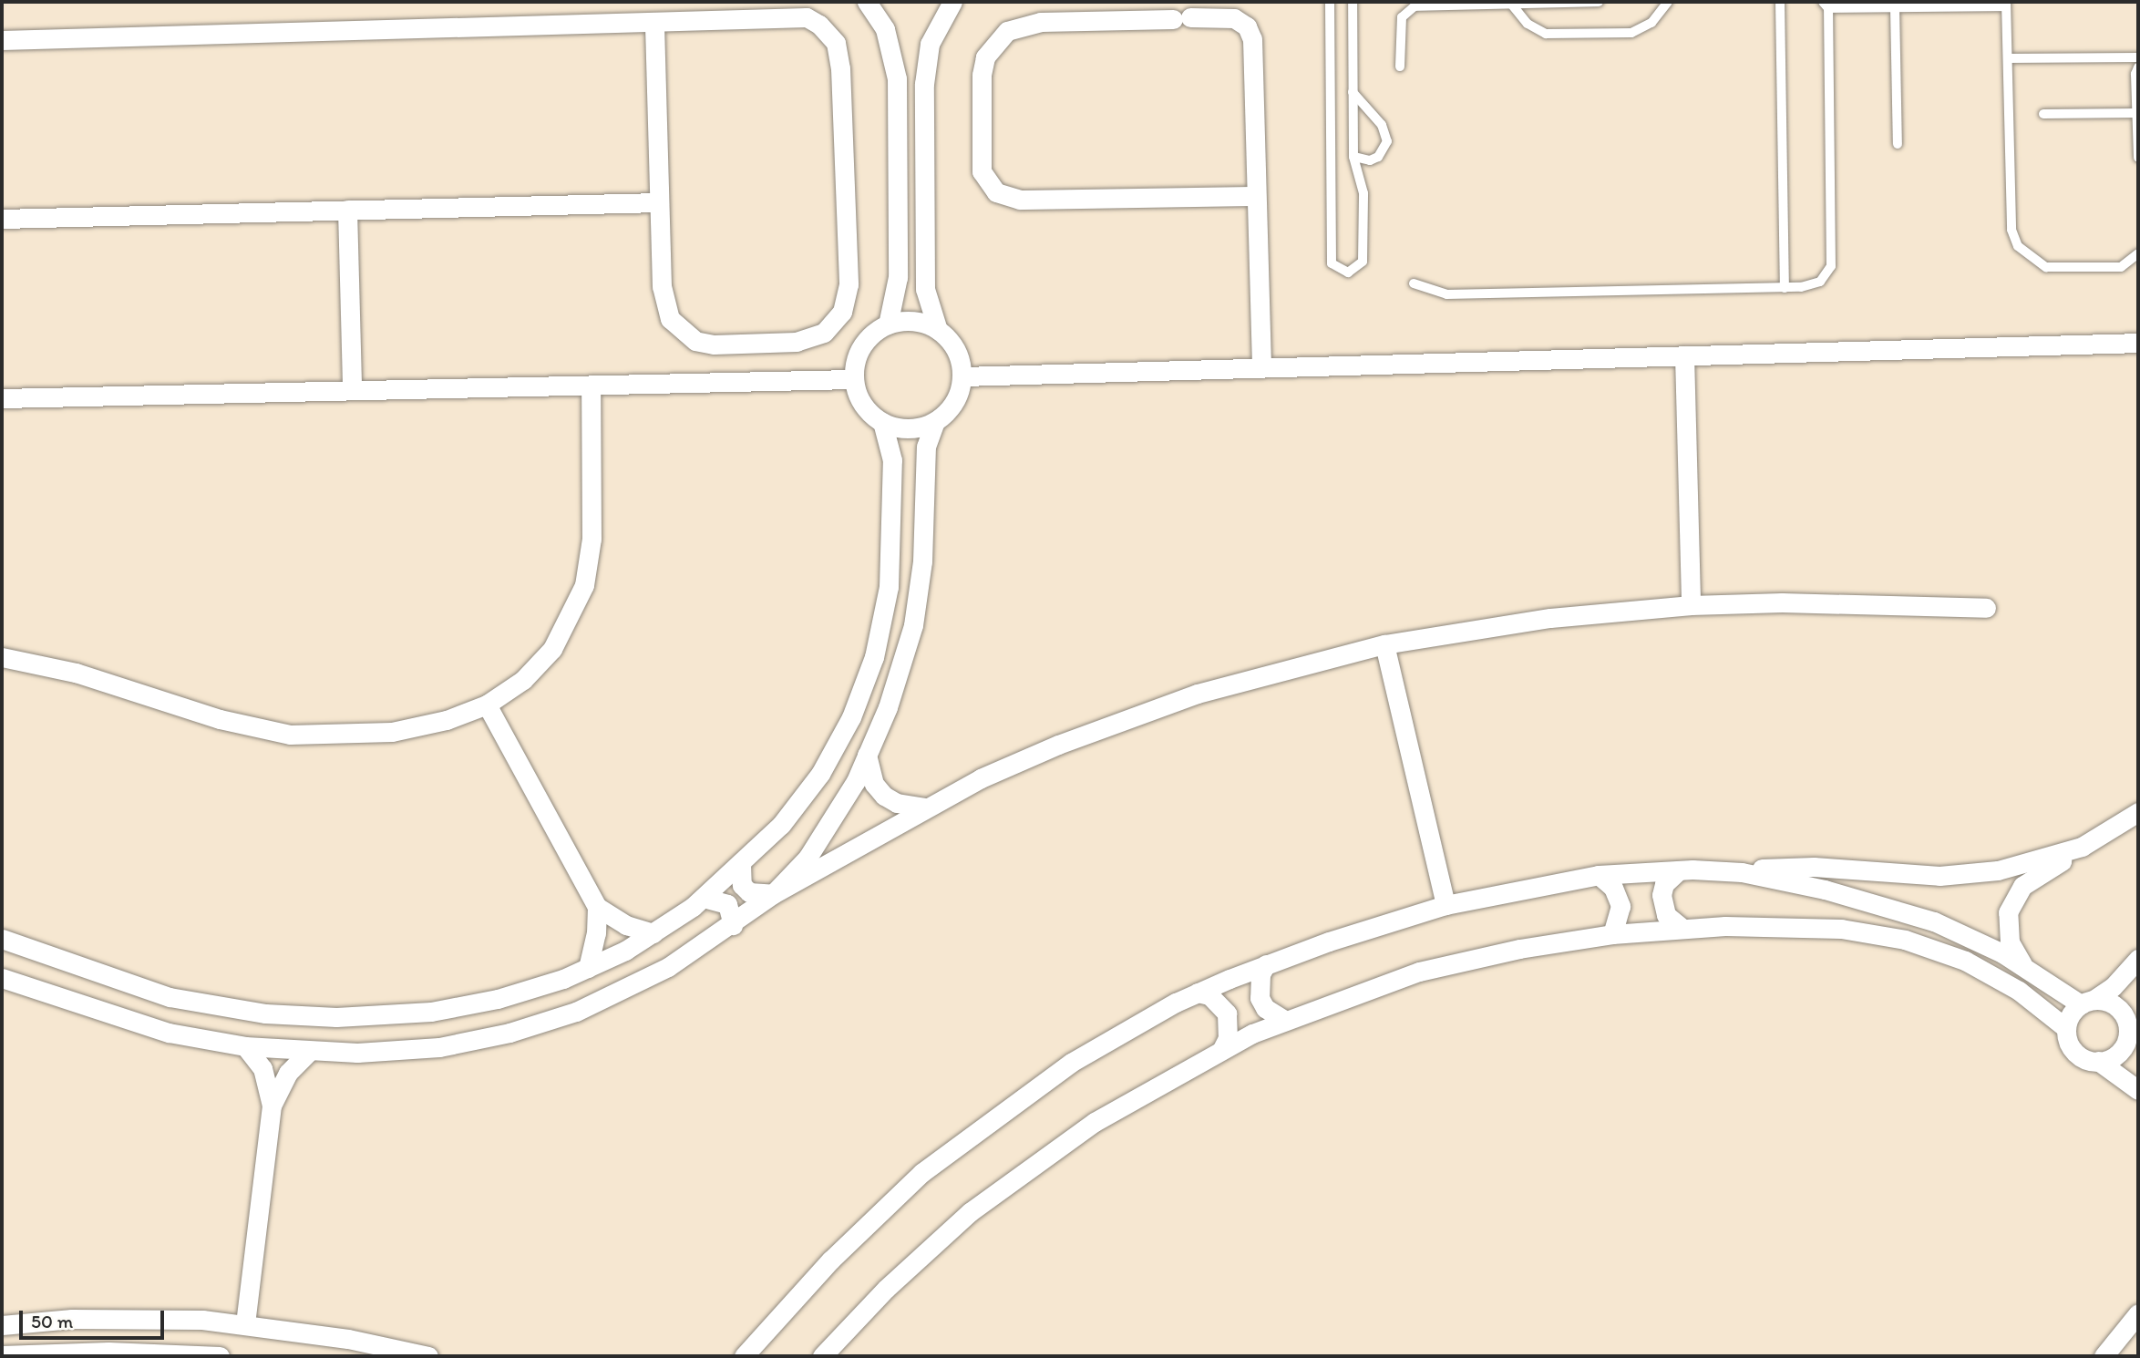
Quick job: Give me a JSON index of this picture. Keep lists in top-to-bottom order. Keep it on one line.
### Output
{"scale_bar":"50 m"}
